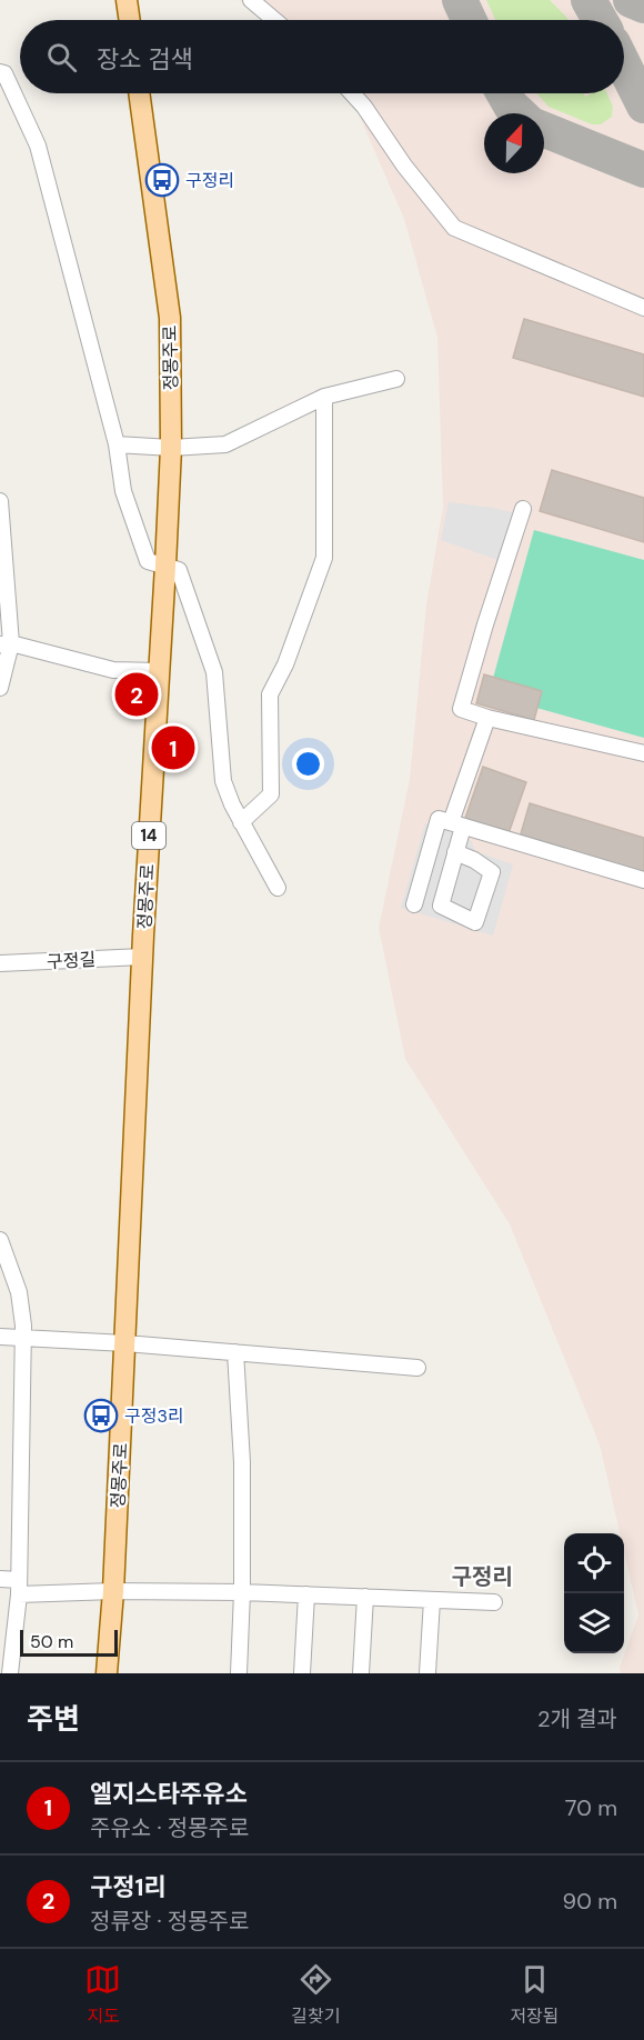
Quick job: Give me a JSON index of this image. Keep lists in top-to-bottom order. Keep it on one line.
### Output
{"streets":{"main road":["정몽주로","14"],"street":["구정길"]},"crossings":[["정몽주로","구정길"]],"districts":["구정리"],"places":{"bus stop":["구정리","구정3리"]},"scale_bar":"50 m","north":"top","page":{"search":"장소 검색","pins":["2","1"],"scale":"50 m","heading":["주변","2개 결과"],"list":[{"mark":"1","name":"엘지스타주유소","note":"주유소 · 정몽주로","value":"70 m"},{"mark":"2","name":"구정1리","note":"정류장 · 정몽주로","value":"90 m"}],"nav":["지도","길찾기","저장됨"]}}
